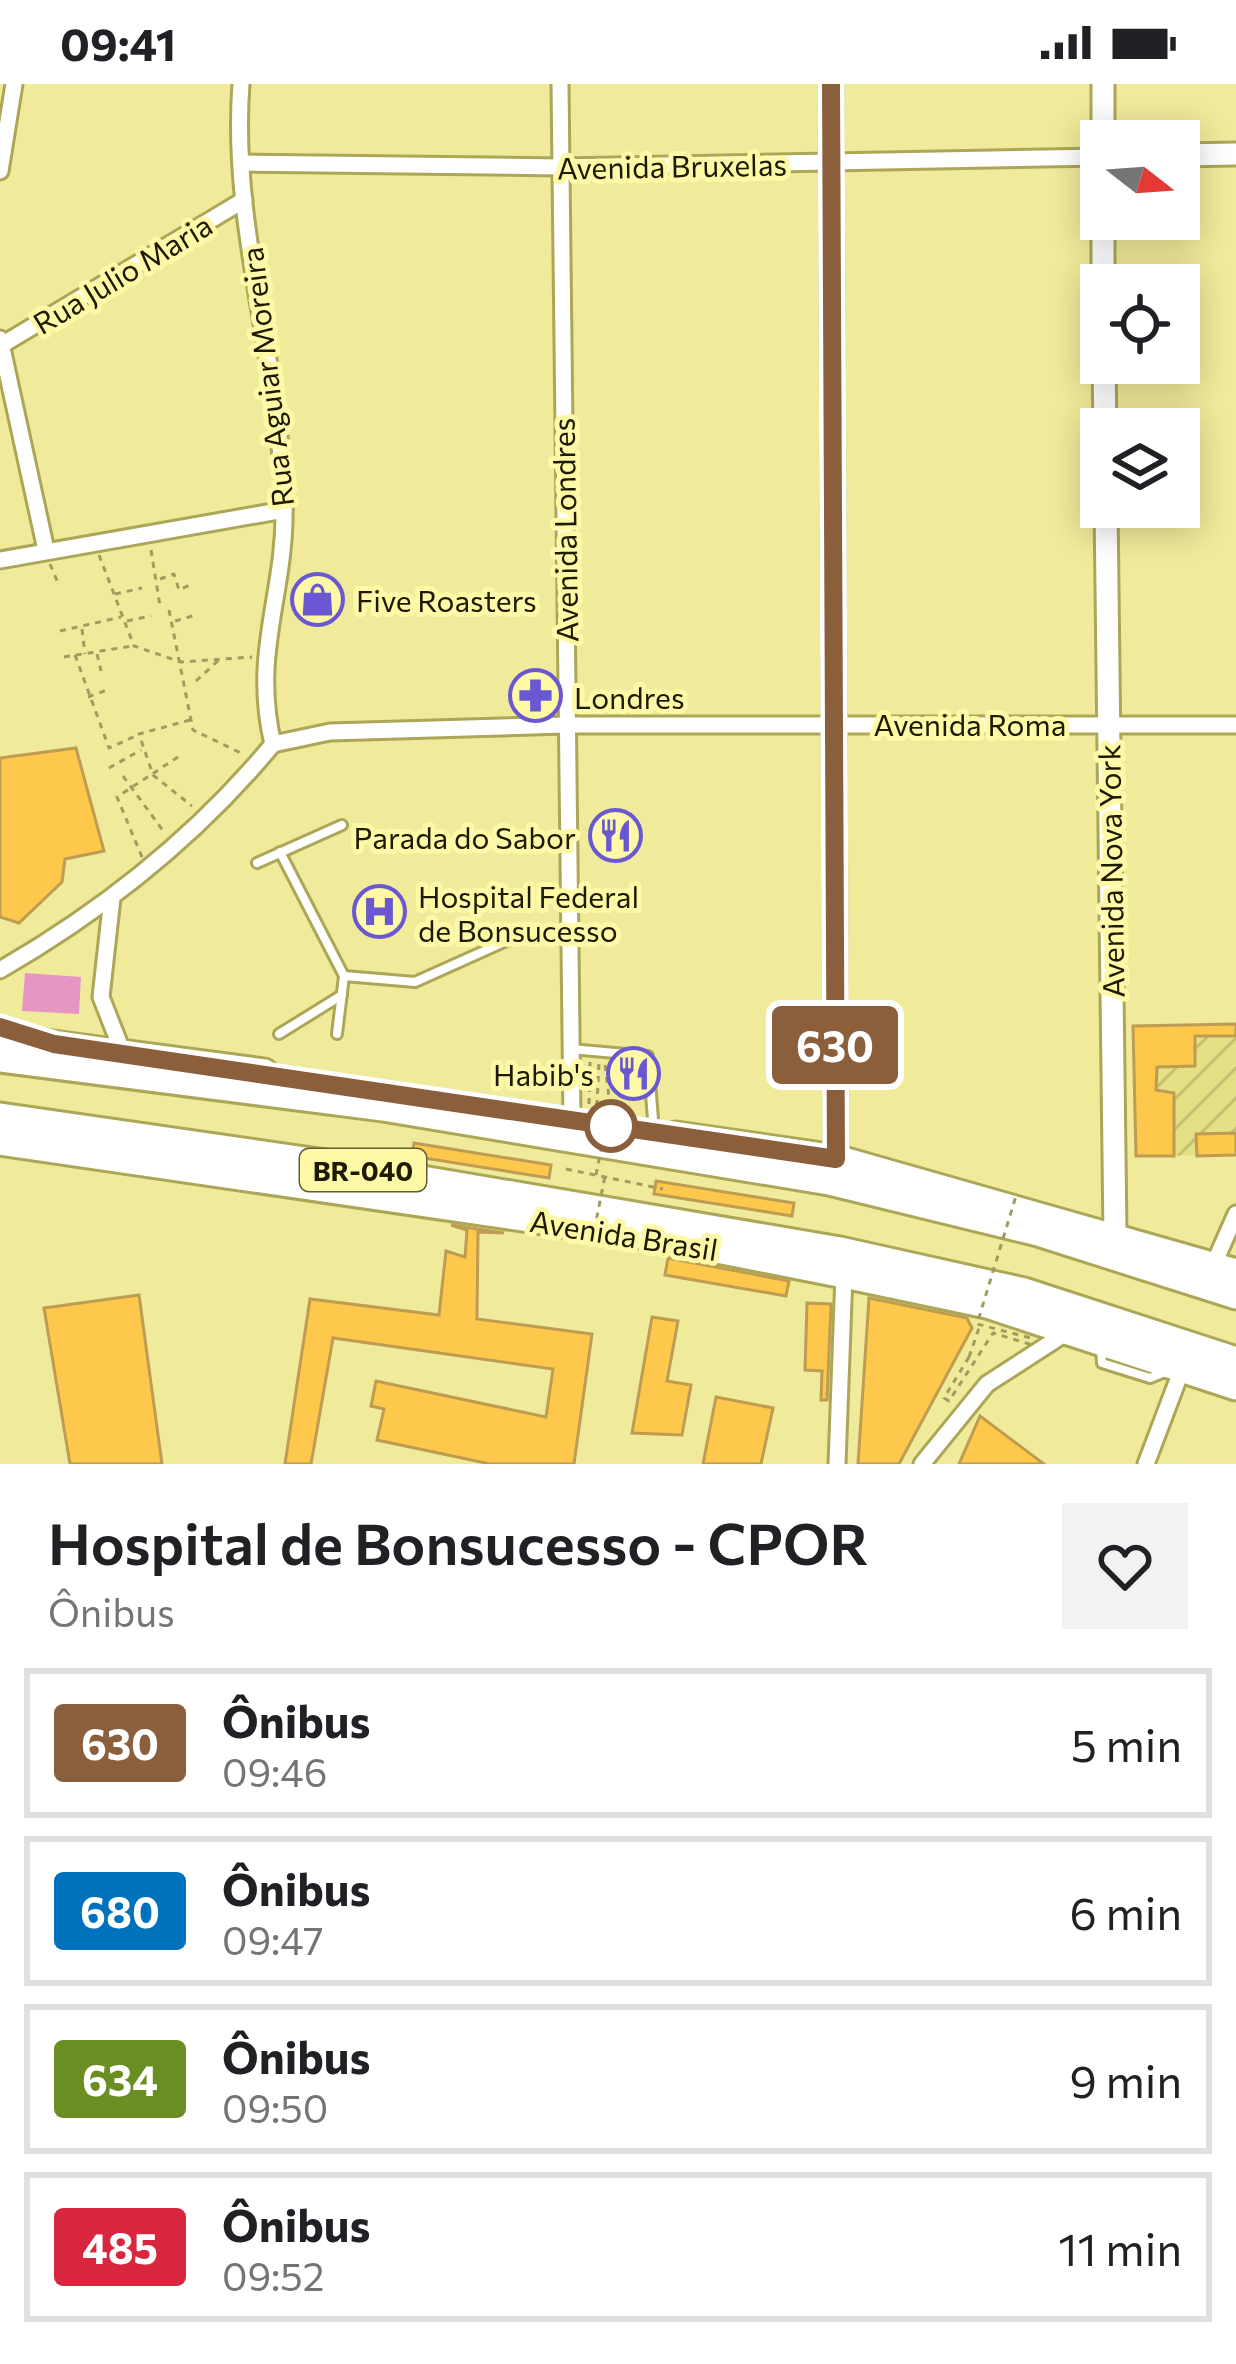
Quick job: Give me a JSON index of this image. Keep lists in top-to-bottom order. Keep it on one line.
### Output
{"streets":{"highway":["BR-040","Avenida Brasil"],"main road":["Avenida Nova York"],"street":["Avenida Bruxelas","Rua Julio Maria","Rua Aguiar Moreira","Avenida Londres","Avenida Roma"]},"crossings":[["Avenida Bruxelas","Rua Aguiar Moreira"],["Avenida Bruxelas","Avenida Londres"],["Rua Julio Maria","Rua Aguiar Moreira"],["Rua Aguiar Moreira","Avenida Roma"],["Avenida Londres","Avenida Roma"],["Avenida Roma","Avenida Nova York"]],"places":{"shop":["Five Roasters"],"pharmacy":["Londres"],"restaurant":["Parada do Sabor","Habib's"],"hospital":["Hospital Federal de Bonsucesso"]},"lines":["bus line 630"],"north":"right","page":{"status":"09:41","on_map":"630","heading":["Hospital de Bonsucesso - CPOR","Ônibus"],"list":[{"mark":"630","name":"Ônibus","note":"09:46","value":"5 min"},{"mark":"680","name":"Ônibus","note":"09:47","value":"6 min"},{"mark":"634","name":"Ônibus","note":"09:50","value":"9 min"},{"mark":"485","name":"Ônibus","note":"09:52","value":"11 min"}]}}
